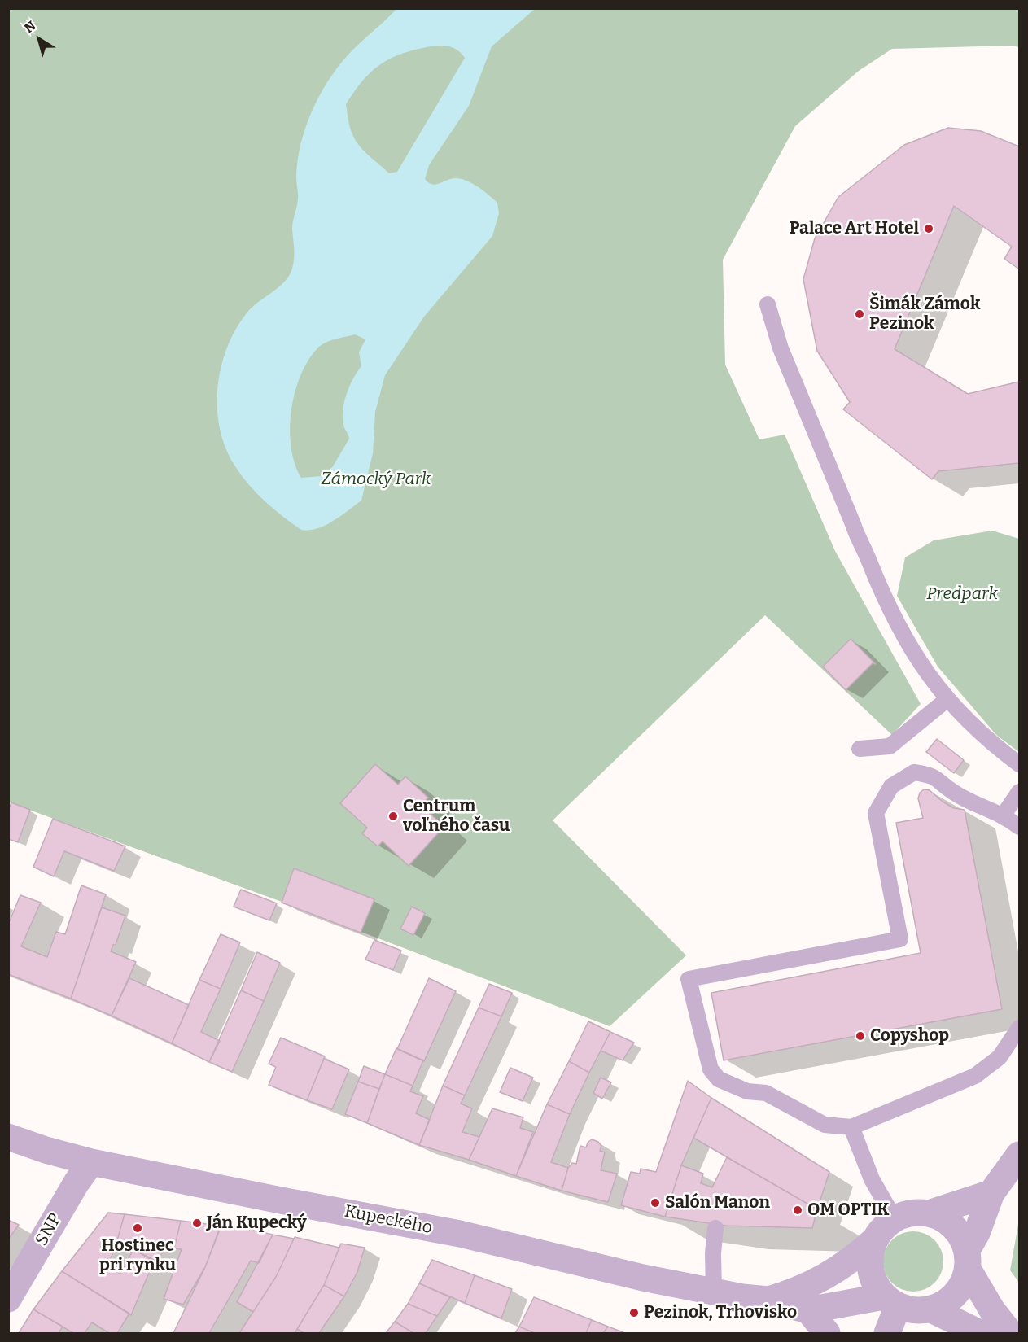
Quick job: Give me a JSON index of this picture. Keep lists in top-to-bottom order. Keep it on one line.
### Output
{"streets":{"street":["Kupeckého","SNP"]},"crossings":[["Kupeckého","SNP"]],"parks":["Zámocký Park","Predpark"],"places":["Palace Art Hotel","Šimák Zámok Pezinok","Centrum voľného času","Copyshop","Salón Manon","OM OPTIK","Ján Kupecký","Hostinec pri rynku","Pezinok, Trhovisko"],"north":"top left"}
